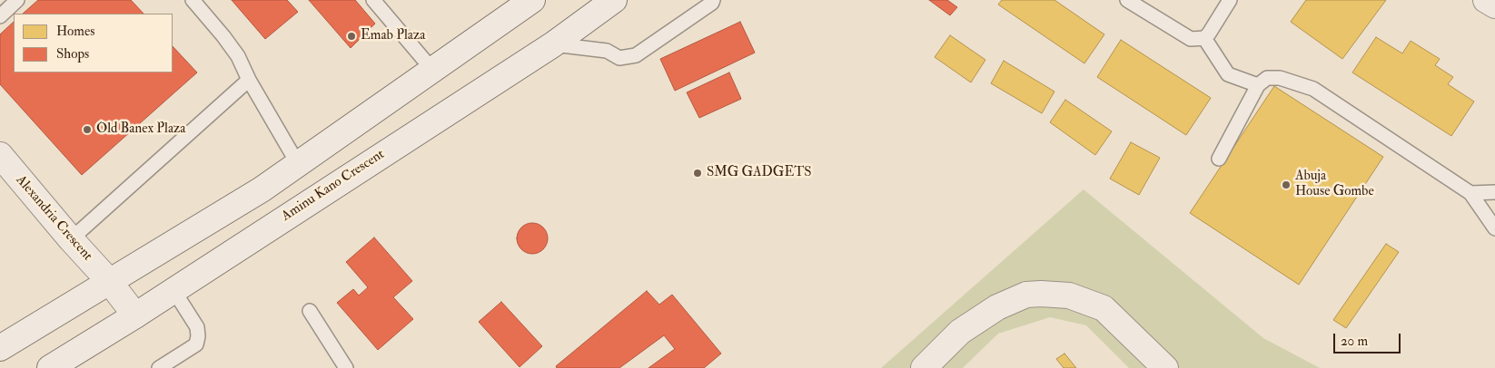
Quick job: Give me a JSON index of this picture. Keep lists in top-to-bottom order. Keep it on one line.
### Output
{"streets":{"main road":["Aminu Kano Crescent","Alexandria Crescent"]},"crossings":[["Aminu Kano Crescent","Alexandria Crescent"]],"places":["Emab Plaza","Old Banex Plaza","SMG GADGETS","Abuja House Gombe"],"legend":["Homes","Shops"],"scale_bar":"20 m"}
